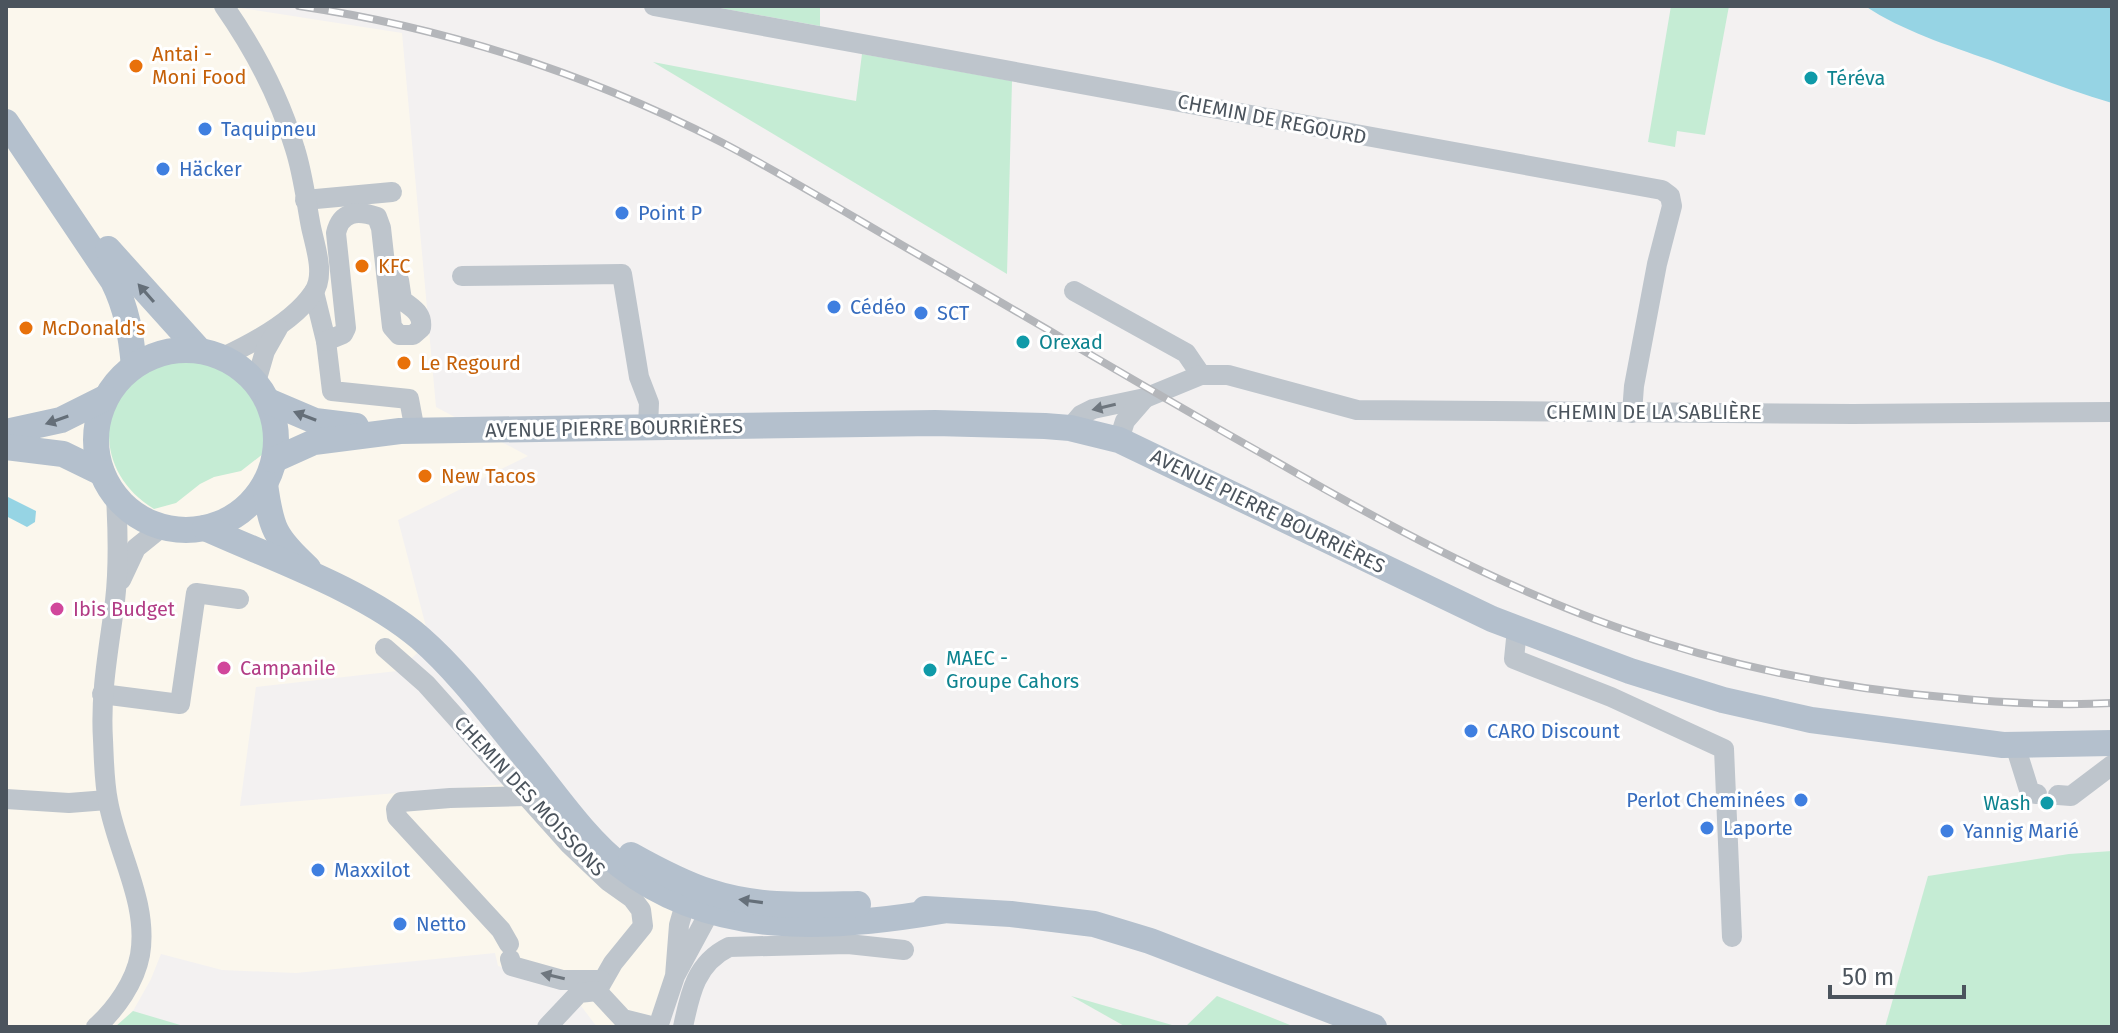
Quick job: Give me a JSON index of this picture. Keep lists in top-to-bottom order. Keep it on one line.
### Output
{"streets":{"main road":["AVENUE PIERRE BOURRIÈRES"],"street":["CHEMIN DE REGOURD","CHEMIN DE LA SABLIÈRE","CHEMIN DES MOISSONS"]},"crossings":[["CHEMIN DE REGOURD","CHEMIN DE LA SABLIÈRE"],["CHEMIN DE LA SABLIÈRE","AVENUE PIERRE BOURRIÈRES"]],"places":["Antai - Moni Food","Téréva","Taquipneu","Häcker","Point P","KFC","Cédéo","SCT","McDonald's","Orexad","Le Regourd","New Tacos","Ibis Budget","Campanile","MAEC - Groupe Cahors","CARO Discount","Perlot Cheminées","Wash","Laporte","Yannig Marié","Maxxilot","Netto"],"scale_bar":"50 m"}
